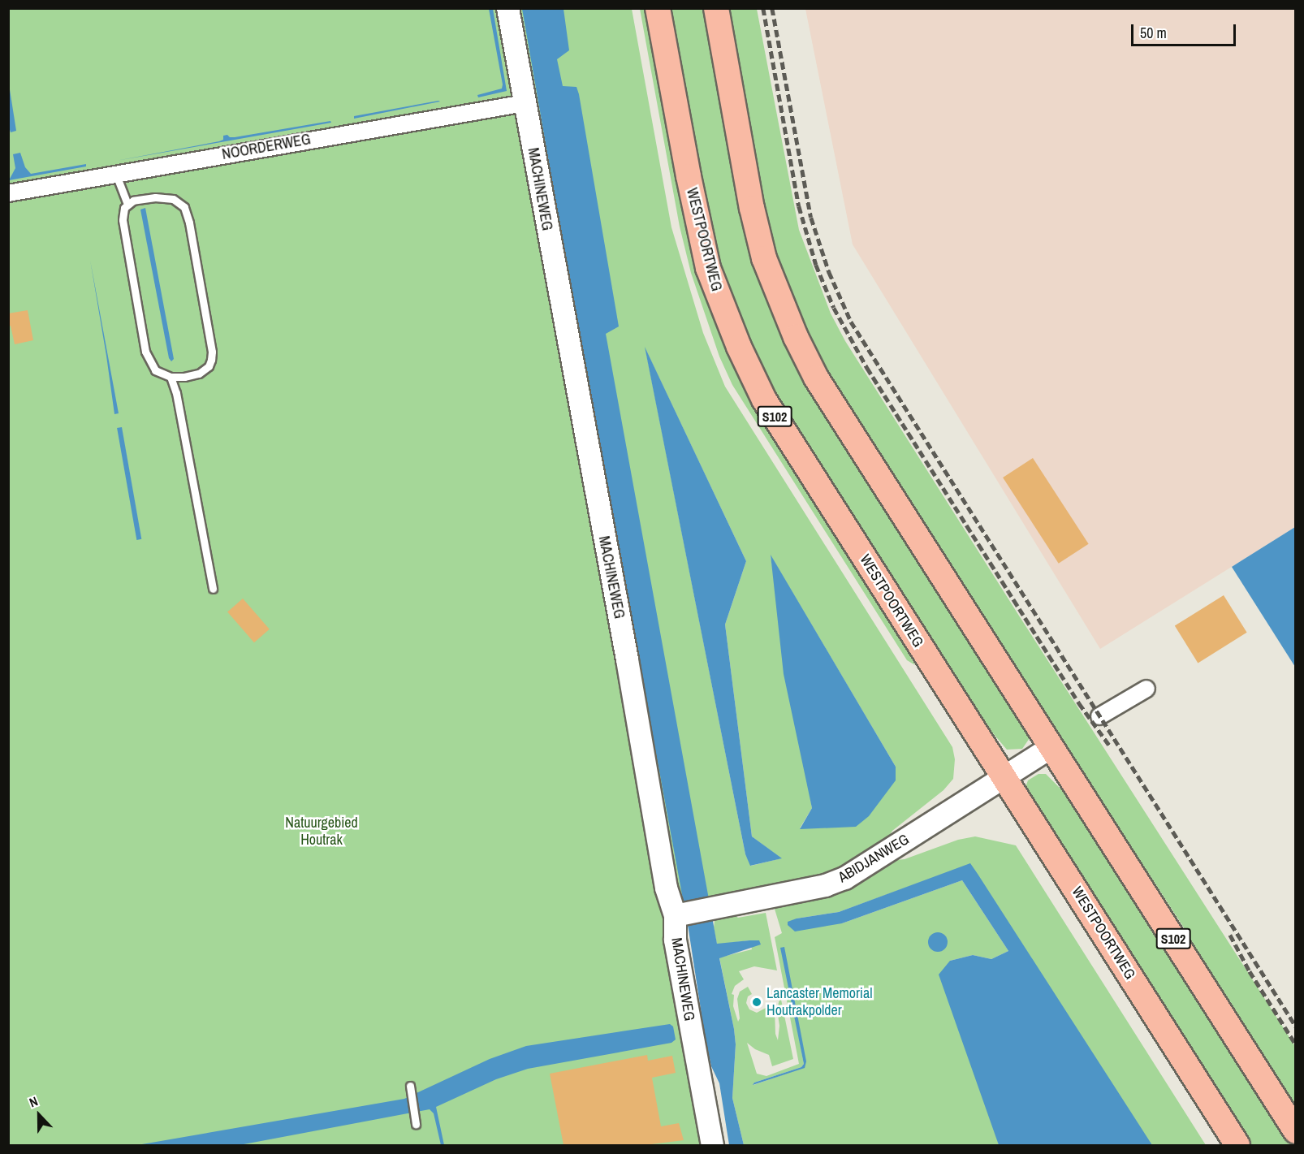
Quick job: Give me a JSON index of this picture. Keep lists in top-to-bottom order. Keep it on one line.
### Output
{"streets":{"main road":["WESTPOORTWEG","S102"],"street":["NOORDERWEG","MACHINEWEG","ABIDJANWEG"]},"crossings":[["NOORDERWEG","MACHINEWEG"],["MACHINEWEG","ABIDJANWEG"],["WESTPOORTWEG","ABIDJANWEG"],["S102","ABIDJANWEG"]],"parks":["Natuurgebied Houtrak"],"places":["Lancaster Memorial Houtrakpolder"],"scale_bar":"50 m","north":"top"}
